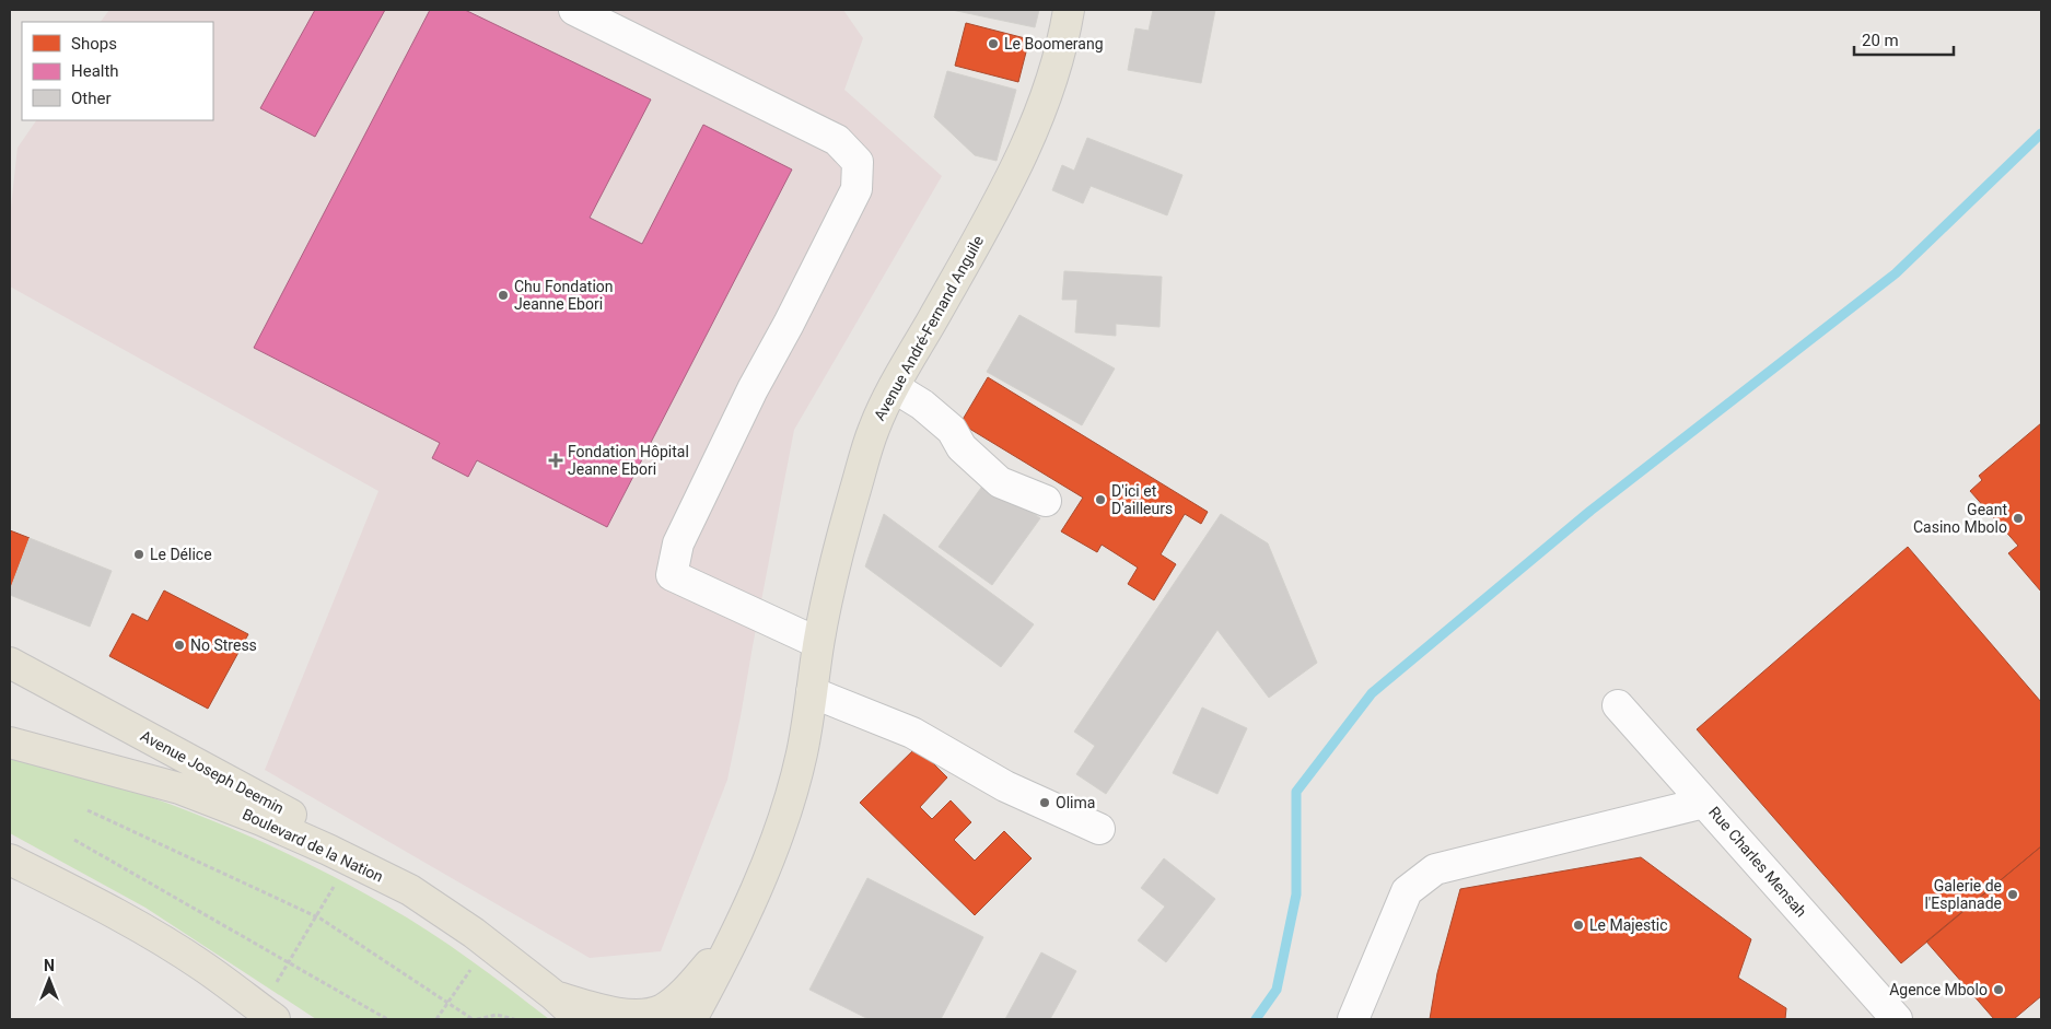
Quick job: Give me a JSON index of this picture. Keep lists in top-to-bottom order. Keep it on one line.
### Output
{"streets":{"main road":["Avenue André-Fernand Anguile","Avenue Joseph Deemin","Boulevard de la Nation"],"street":["Rue Charles Mensah"]},"crossings":[["Avenue Joseph Deemin","Boulevard de la Nation"]],"places":{"other":["Le Boomerang","Chu Fondation Jeanne Ebori","D'ici et D'ailleurs","Geant Casino Mbolo","Le Délice","No Stress","Olima","Galerie de l'Esplanade","Le Majestic","Agence Mbolo"],"health":["Fondation Hôpital Jeanne Ebori"]},"legend":["Shops","Health","Other"],"scale_bar":"20 m","north":"top"}
